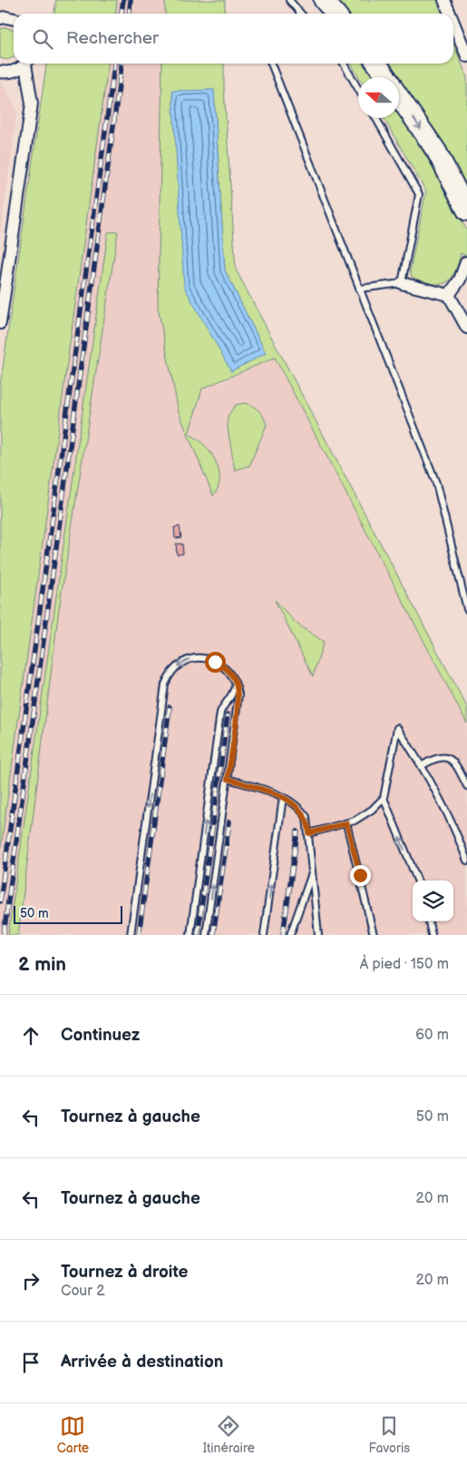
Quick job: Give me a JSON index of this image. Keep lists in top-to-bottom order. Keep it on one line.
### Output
{"scale_bar":"50 m","north":"left","page":{"search":"Rechercher","scale":"50 m","heading":["2 min","À pied · 150 m"],"list":[["Continuez","60 m"],["Tournez à gauche","50 m"],["Tournez à gauche","20 m"],["Tournez à droite","Cour 2","20 m"],"Arrivée à destination"],"nav":["Carte","Itinéraire","Favoris"]}}
